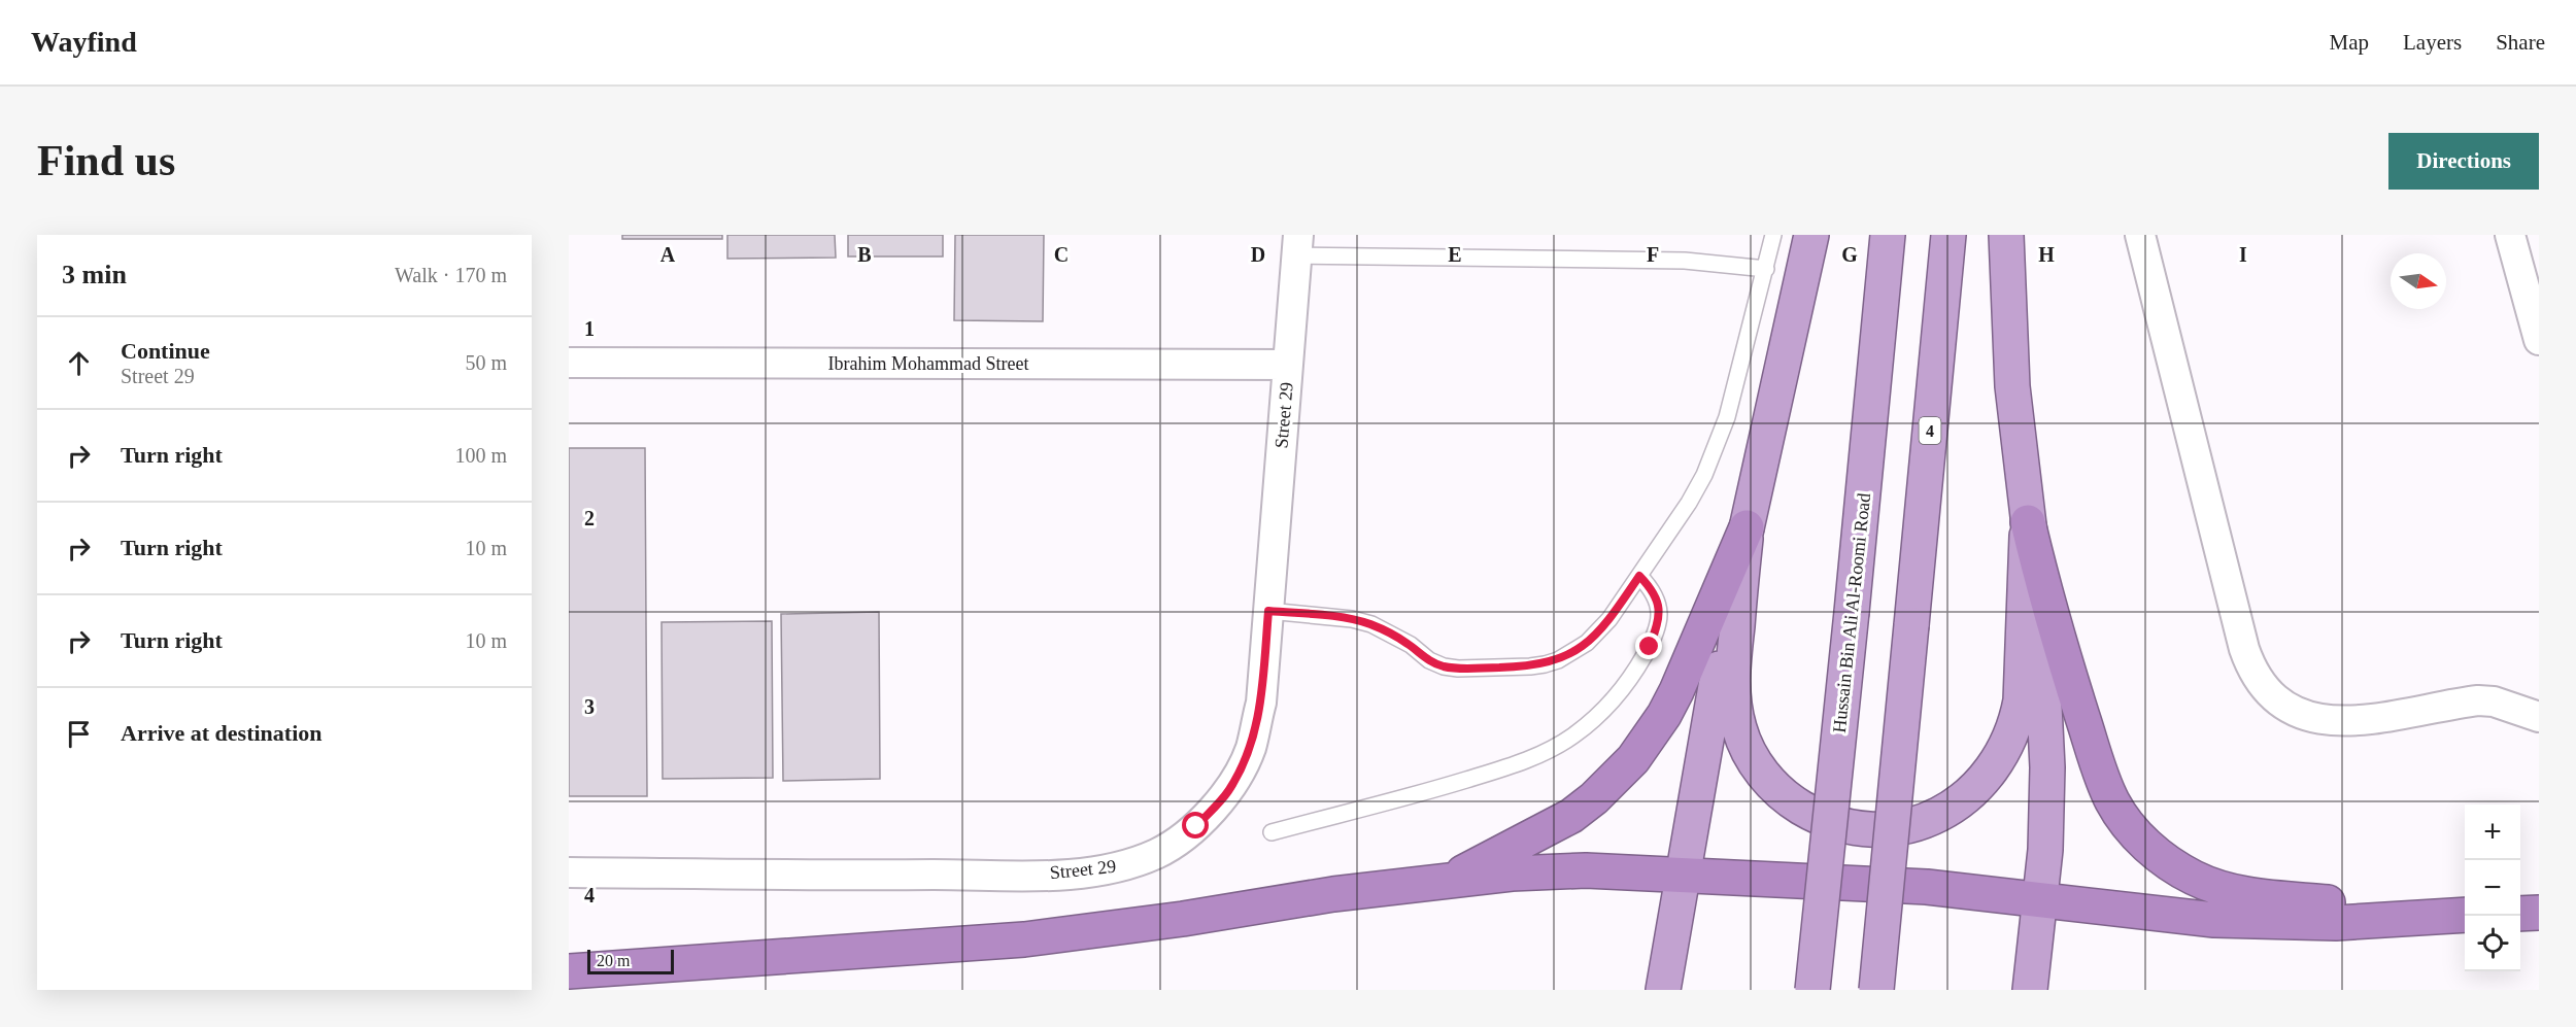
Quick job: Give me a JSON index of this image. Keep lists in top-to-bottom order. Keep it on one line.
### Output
{"streets":{"highway":["4","Hussain Bin Ali Al-Roomi Road"],"street":["Ibrahim Mohammad Street","Street 29"]},"crossings":[["Ibrahim Mohammad Street","Street 29"]],"scale_bar":"20 m","north":"right","page":{"header":"Wayfind","nav":["Map","Layers","Share"],"buttons":"Directions","title":"Find us","heading":["3 min","Walk · 170 m"],"list":[["Continue","Street 29","50 m"],["Turn right","100 m"],["Turn right","10 m"],["Turn right","10 m"],"Arrive at destination"],"map_buttons":["+","−"],"scale":"20 m"},"grid":{"columns":["A","B","C","D","E","F","G","H","I"],"rows":["1","2","3","4"]}}
